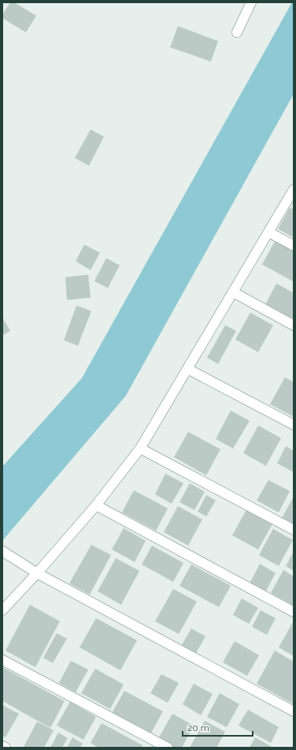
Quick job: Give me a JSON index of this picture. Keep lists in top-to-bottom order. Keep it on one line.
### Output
{"scale_bar":"20 m"}
